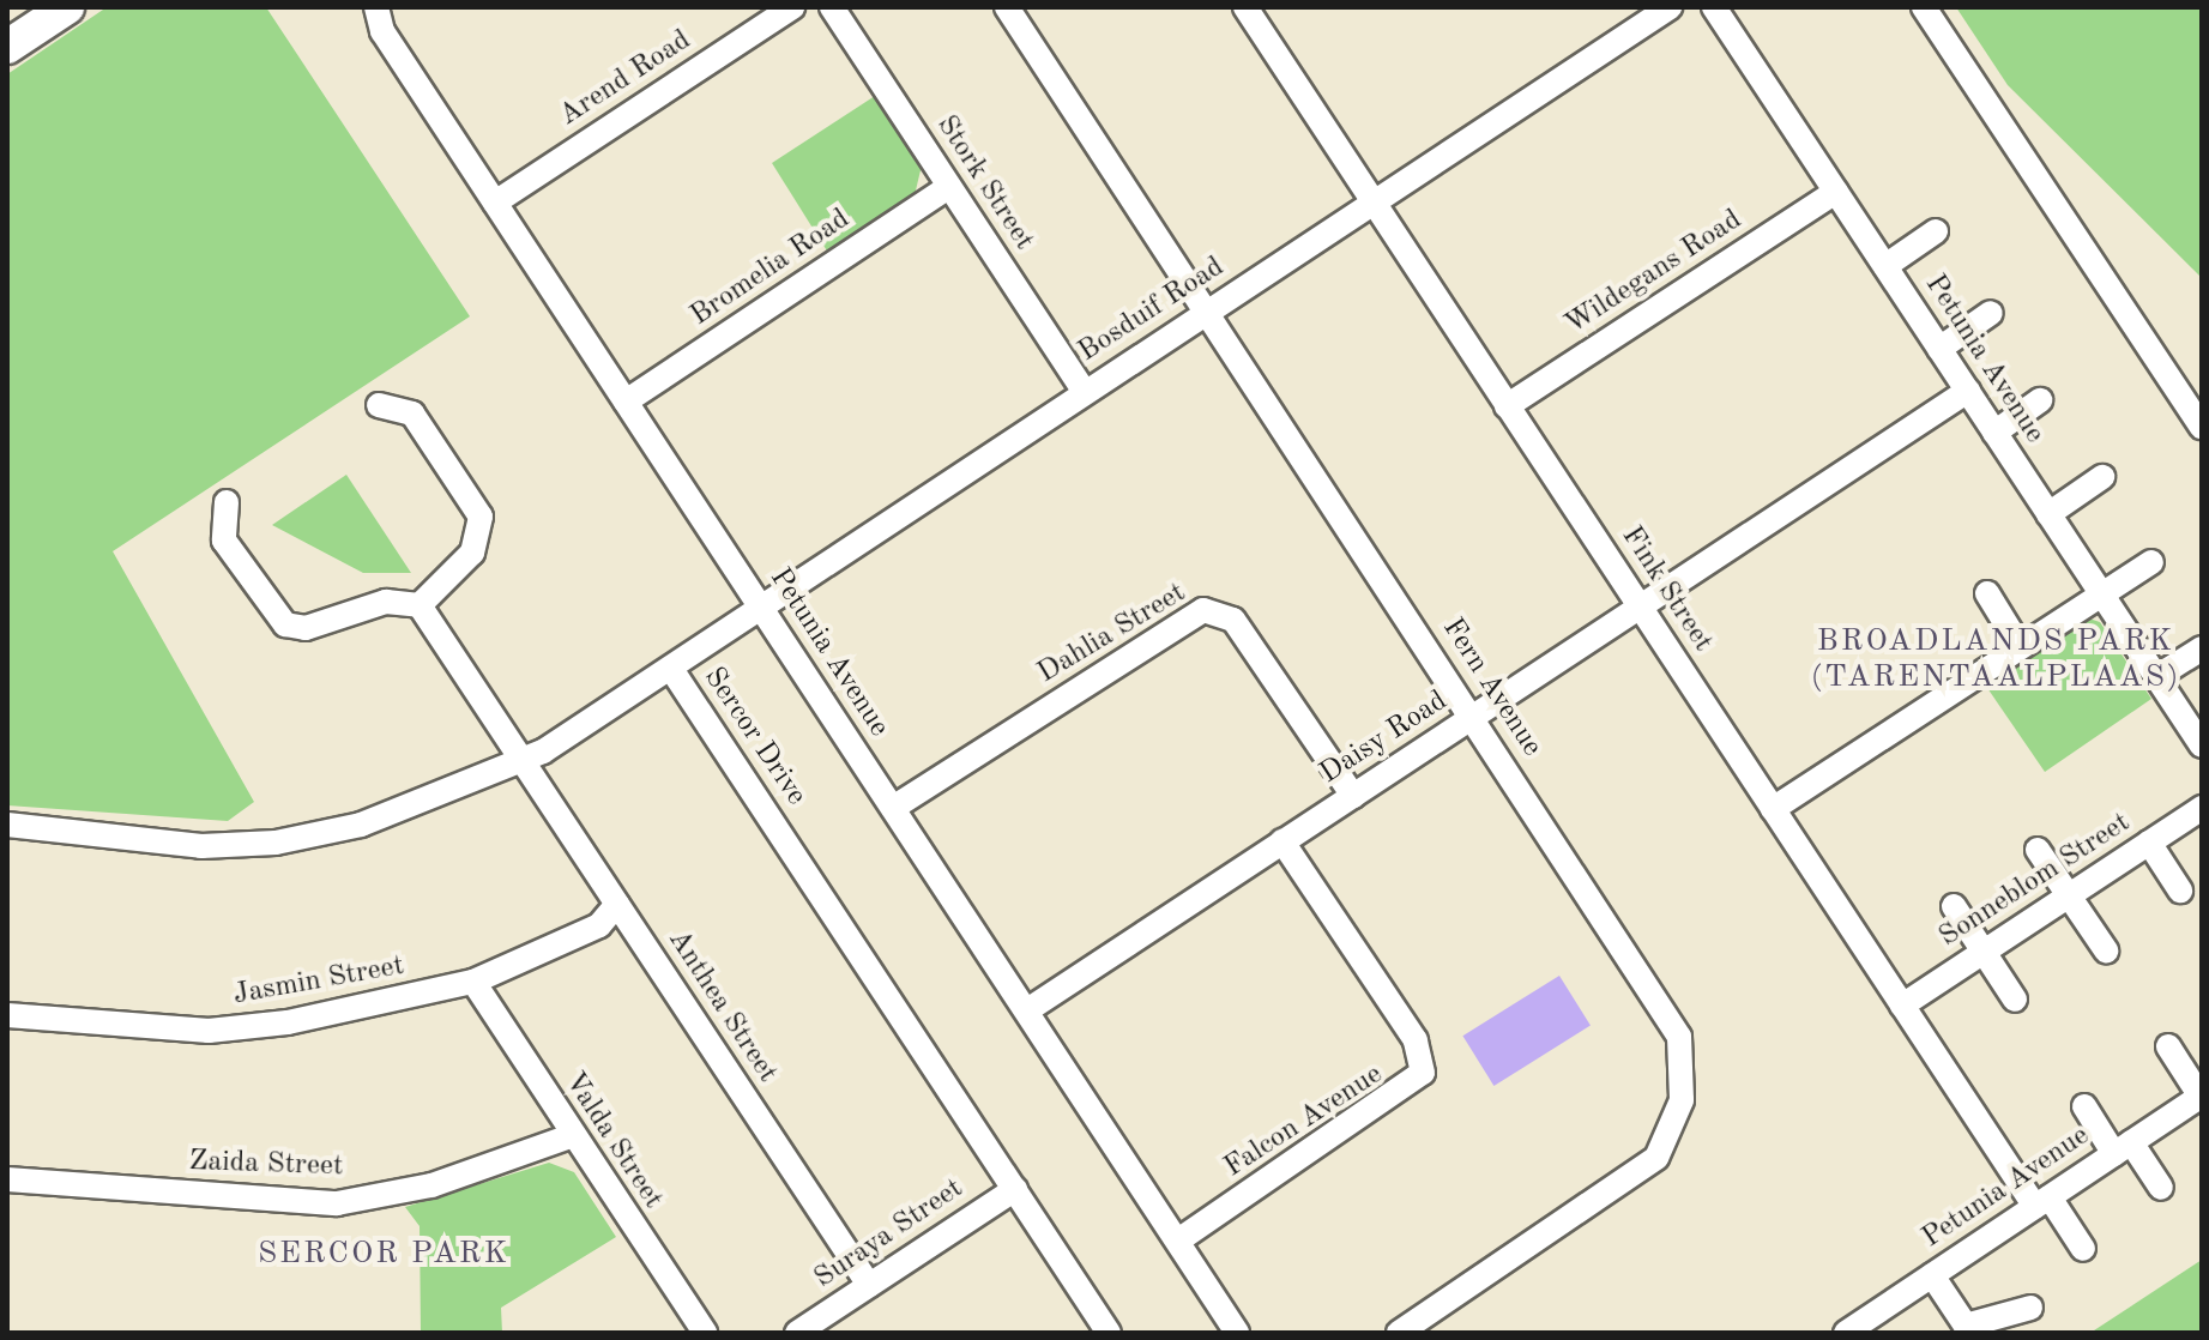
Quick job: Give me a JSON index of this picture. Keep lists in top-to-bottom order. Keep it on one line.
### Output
{"streets":{"street":["Arend Road","Stork Street","Bromelia Road","Wildegans Road","Bosduif Road","Petunia Avenue","Fink Street","Dahlia Street","Fern Avenue","Sercor Drive","Daisy Road","Sonneblom Street","Jasmin Street","Anthea Street","Falcon Avenue","Valda Street","Zaida Street","Suraya Street"]},"crossings":[["Arend Road","Petunia Avenue"],["Stork Street","Bromelia Road"],["Stork Street","Bosduif Road"],["Bromelia Road","Petunia Avenue"],["Wildegans Road","Petunia Avenue"],["Wildegans Road","Fink Street"],["Bosduif Road","Petunia Avenue"],["Bosduif Road","Fink Street"],["Bosduif Road","Fern Avenue"],["Bosduif Road","Sercor Drive"],["Petunia Avenue","Fink Street"],["Petunia Avenue","Dahlia Street"],["Petunia Avenue","Daisy Road"],["Petunia Avenue","Falcon Avenue"],["Fink Street","Daisy Road"],["Fink Street","Sonneblom Street"],["Dahlia Street","Daisy Road"],["Fern Avenue","Daisy Road"],["Sercor Drive","Anthea Street"],["Sercor Drive","Suraya Street"],["Daisy Road","Falcon Avenue"],["Jasmin Street","Anthea Street"],["Jasmin Street","Valda Street"],["Anthea Street","Suraya Street"],["Valda Street","Zaida Street"]],"districts":["BROADLANDS PARK (TARENTAALPLAAS)","SERCOR PARK"]}
